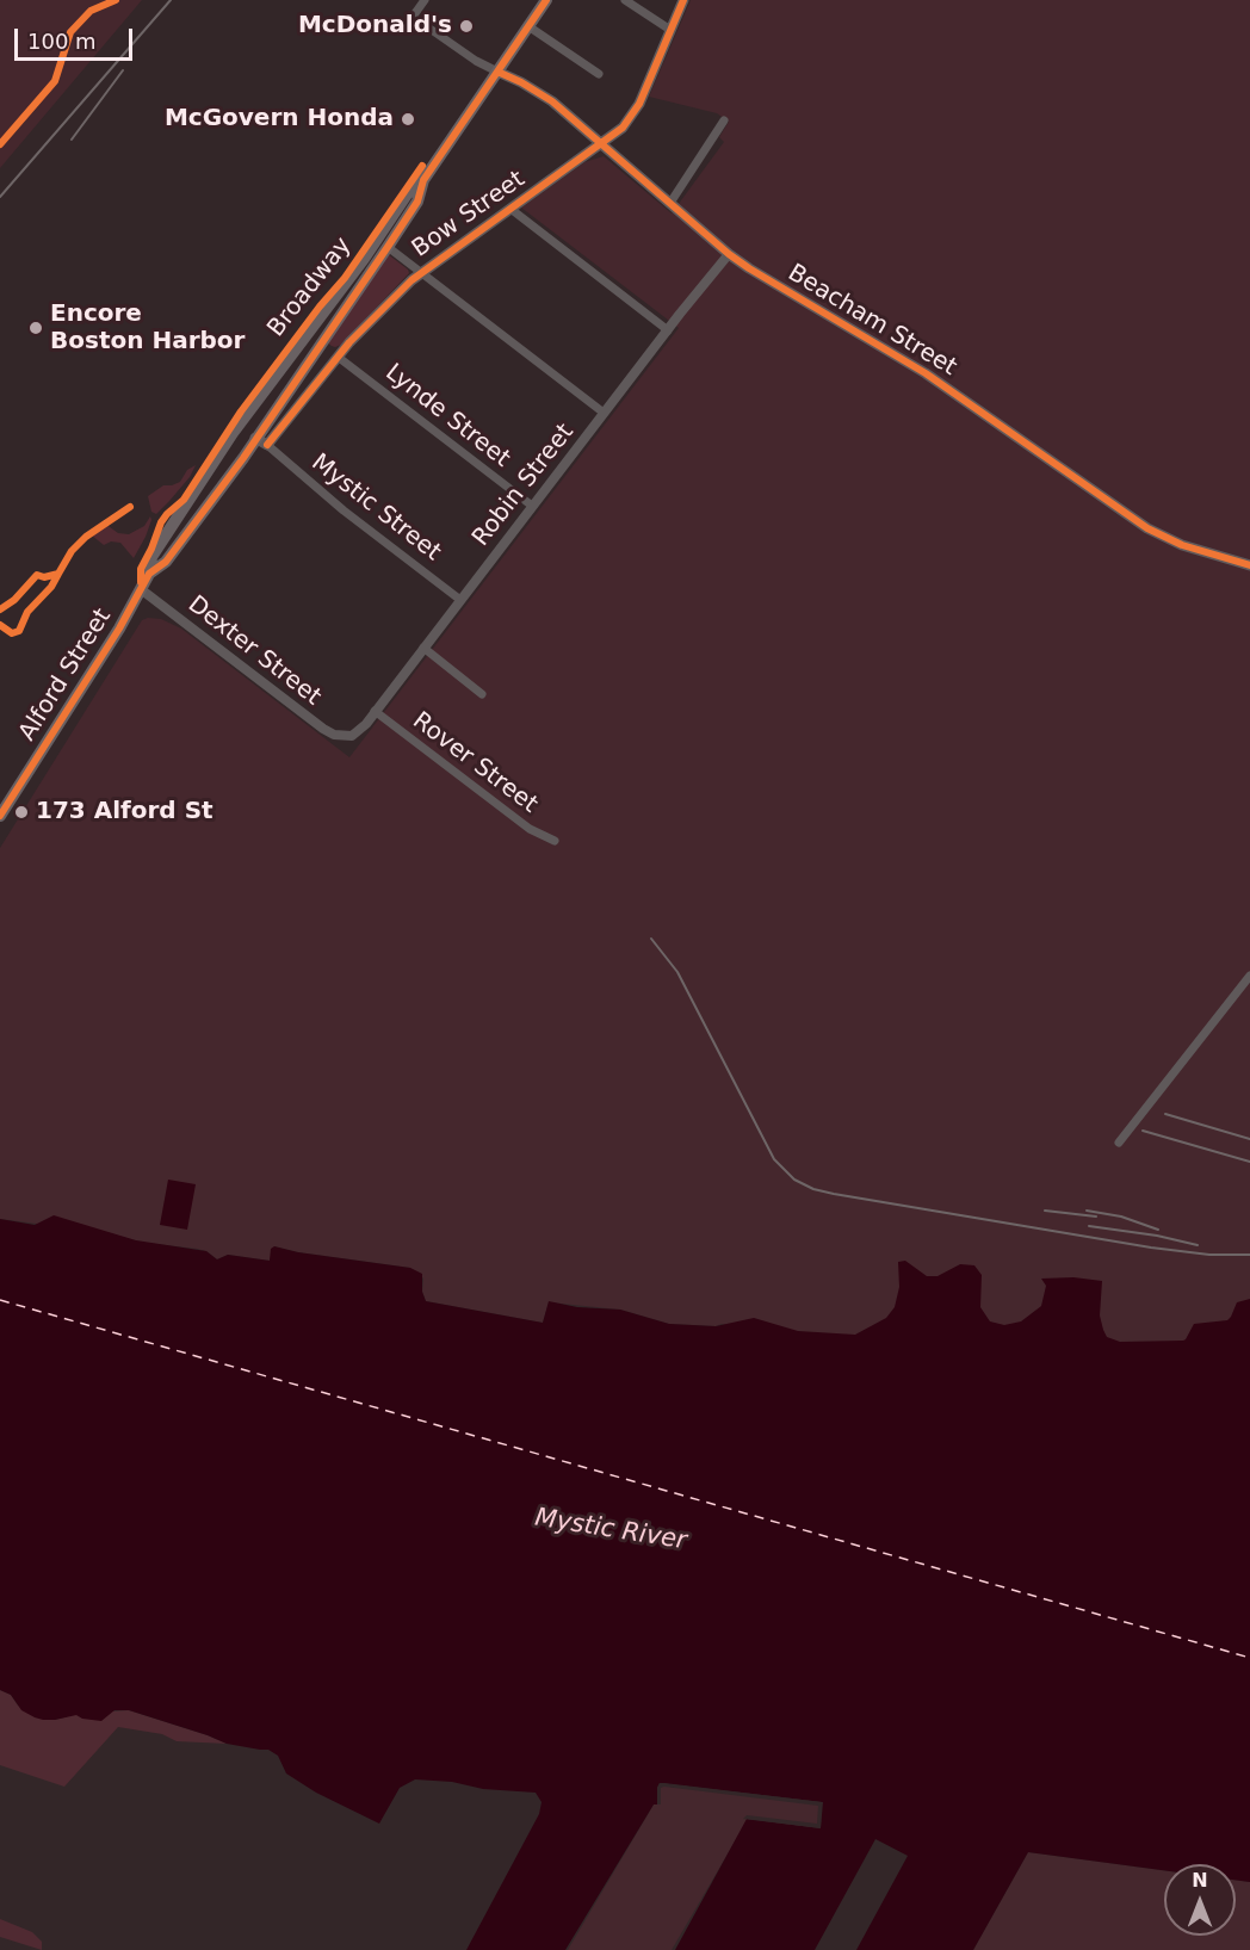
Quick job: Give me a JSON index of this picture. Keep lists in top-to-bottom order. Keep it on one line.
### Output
{"streets":{"main road":["Bow Street","Broadway","Beacham Street","Alford Street"],"street":["Lynde Street","Robin Street","Mystic Street","Dexter Street","Rover Street"]},"crossings":[["Bow Street","Broadway"],["Bow Street","Beacham Street"],["Bow Street","Lynde Street"],["Bow Street","Mystic Street"],["Broadway","Beacham Street"],["Broadway","Mystic Street"],["Broadway","Dexter Street"],["Broadway","Alford Street"],["Beacham Street","Robin Street"],["Lynde Street","Robin Street"],["Robin Street","Mystic Street"],["Robin Street","Dexter Street"],["Robin Street","Rover Street"],["Dexter Street","Alford Street"]],"water":["Mystic River"],"places":["McDonald's","McGovern Honda","Encore Boston Harbor","173 Alford St"],"scale_bar":"100 m","north":"top"}
